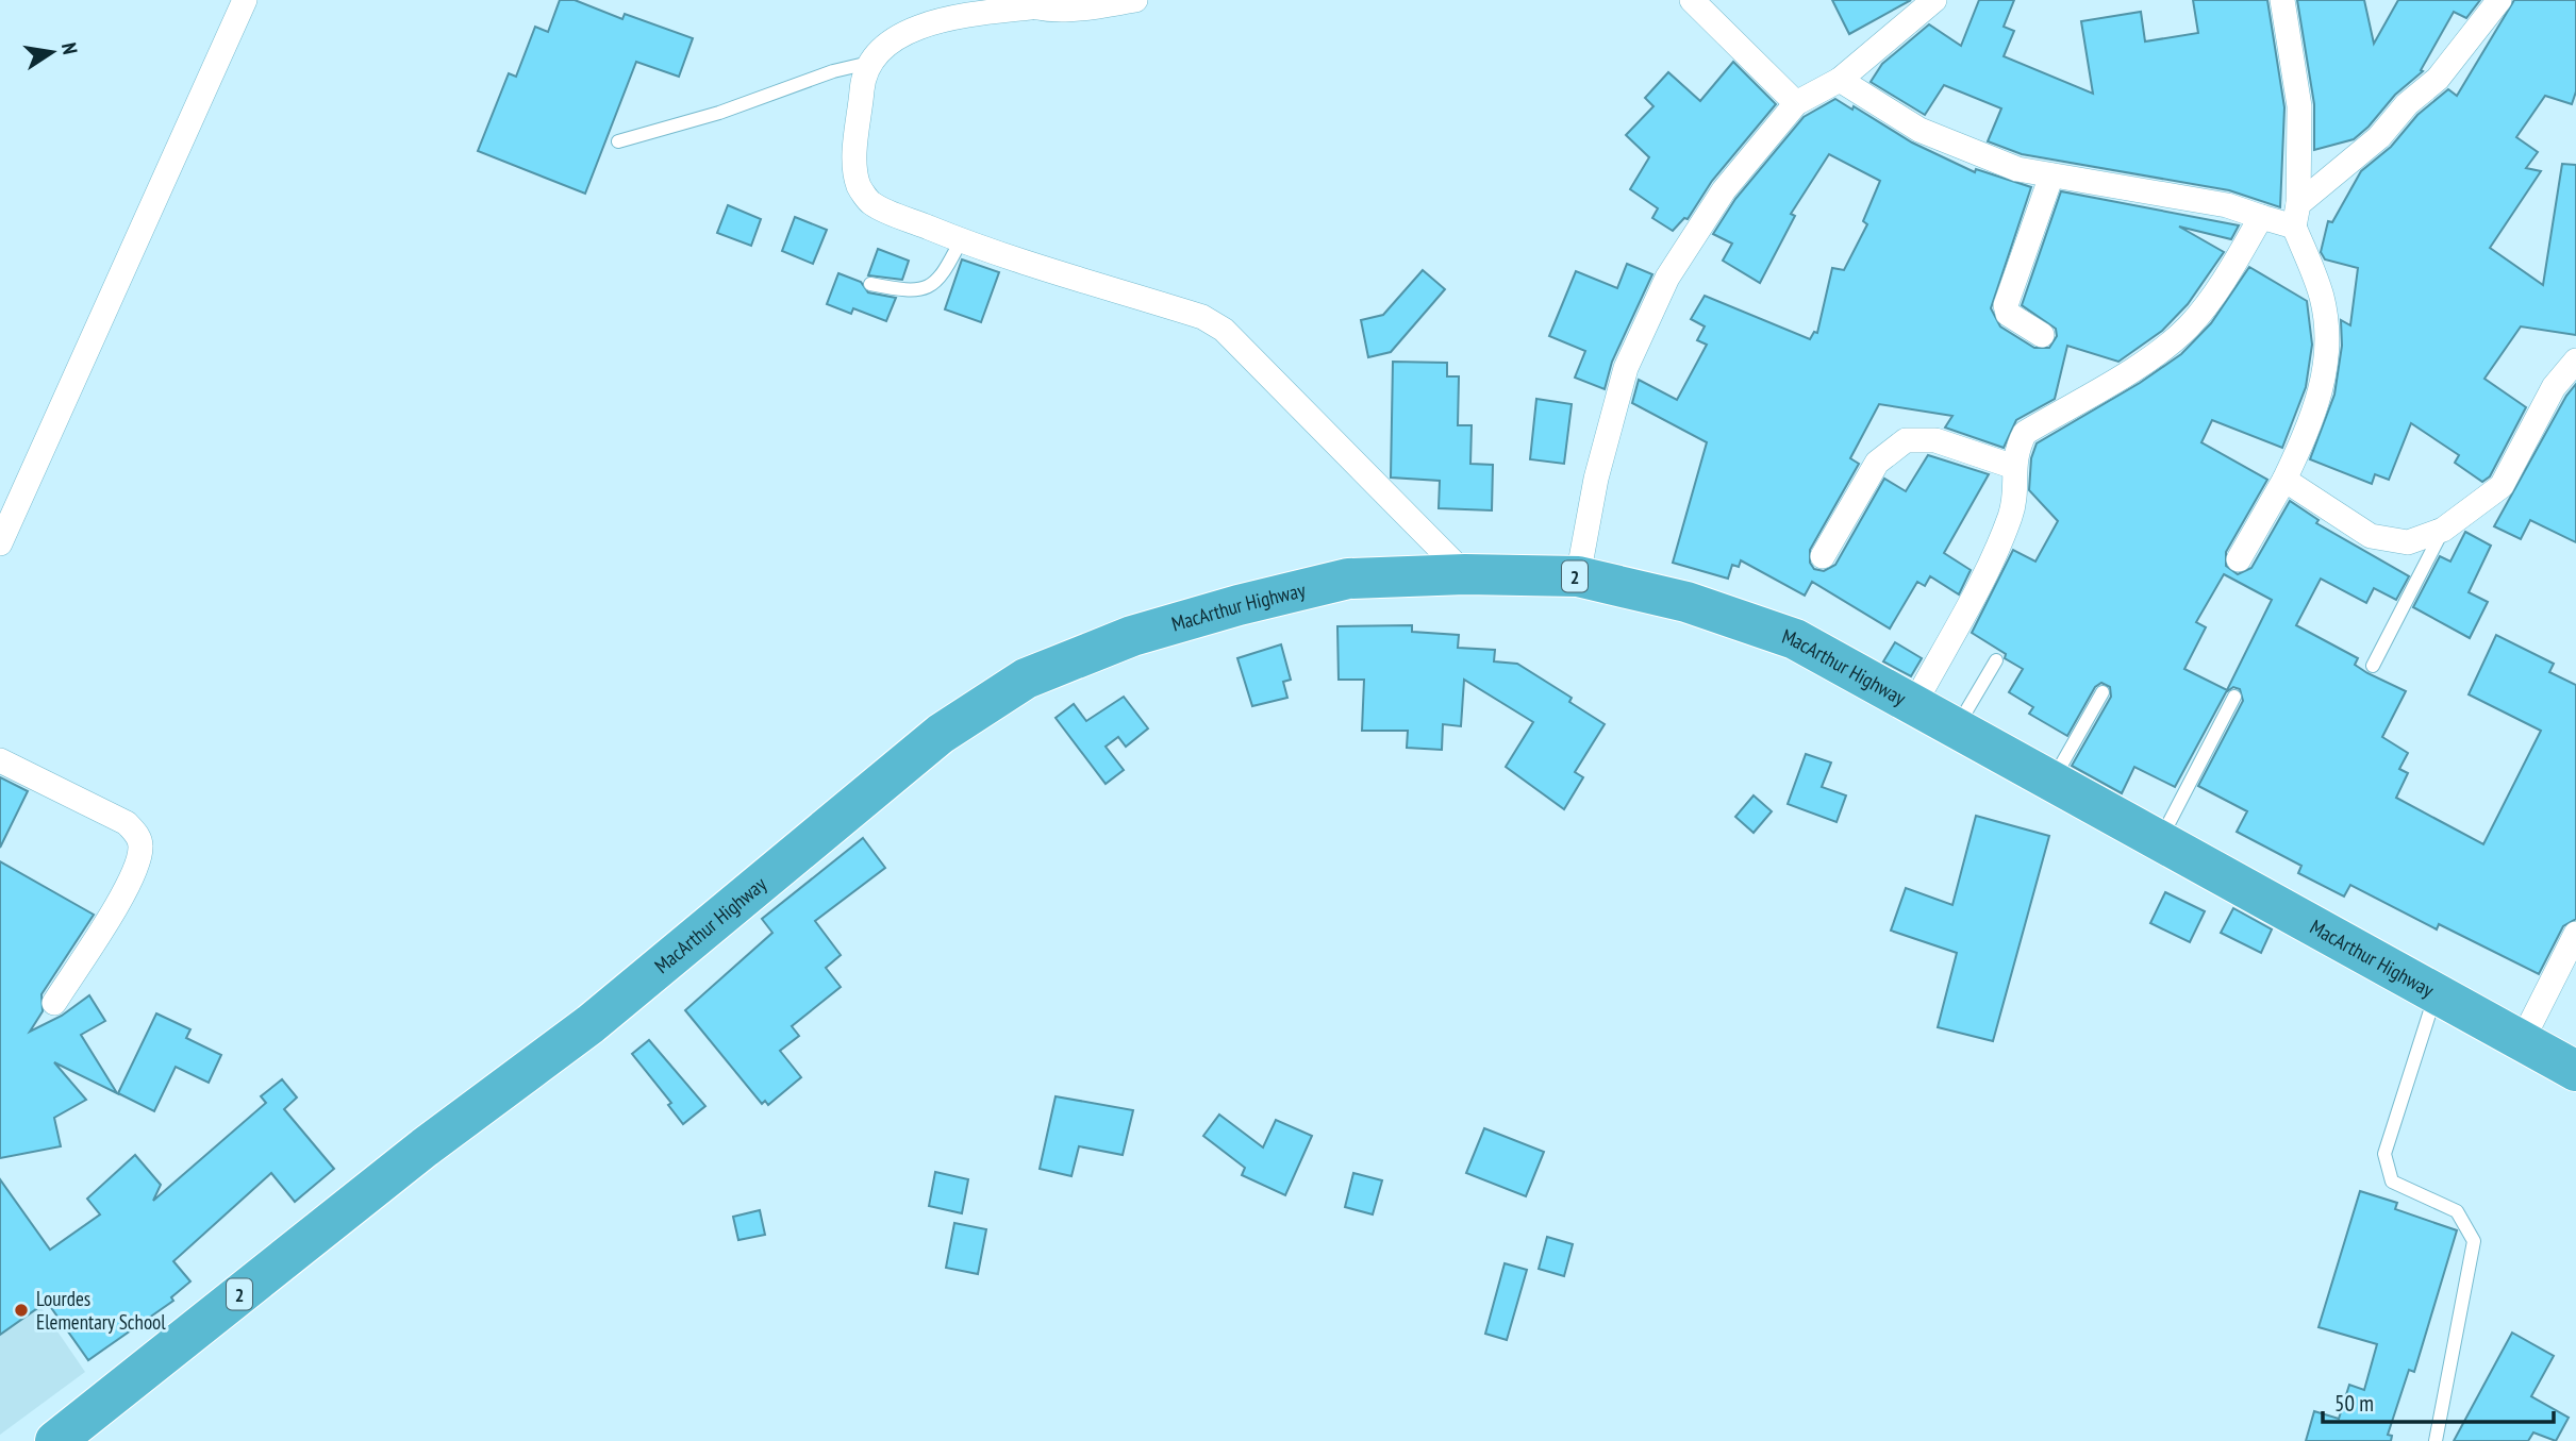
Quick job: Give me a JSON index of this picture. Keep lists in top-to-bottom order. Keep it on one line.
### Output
{"streets":{"highway":["2","MacArthur Highway"]},"places":["Lourdes Elementary School"],"scale_bar":"50 m","north":"right"}
